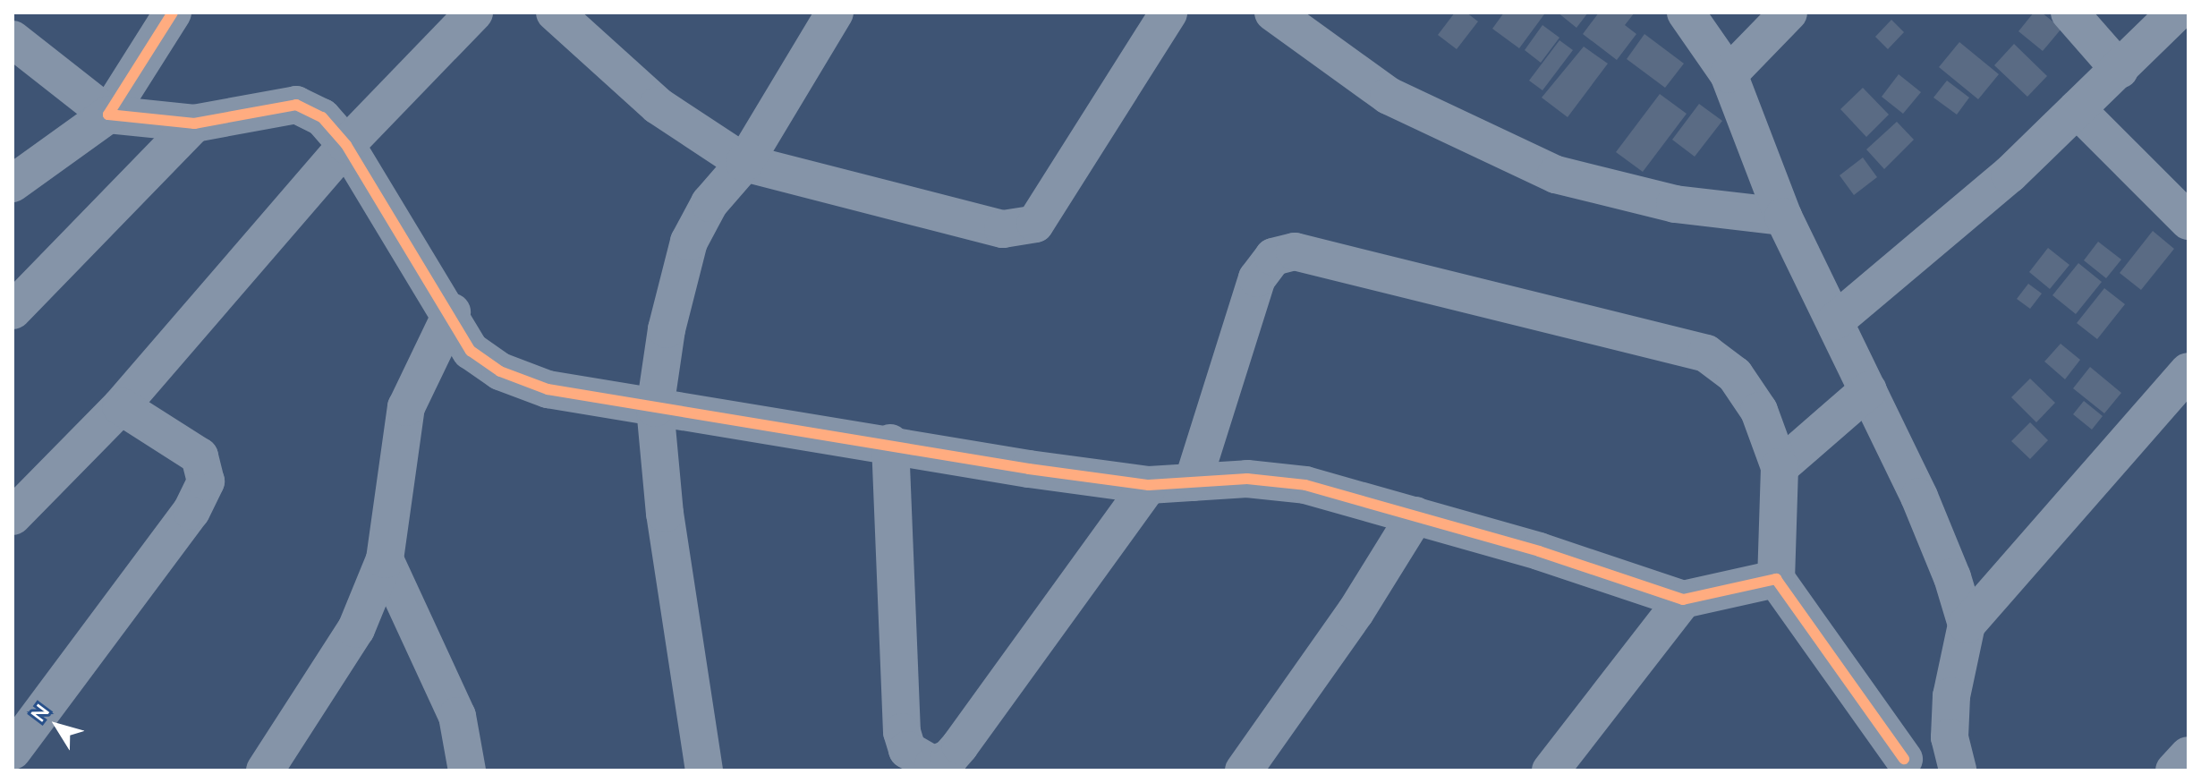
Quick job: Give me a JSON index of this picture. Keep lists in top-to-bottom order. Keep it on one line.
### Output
{"north":"top left"}
